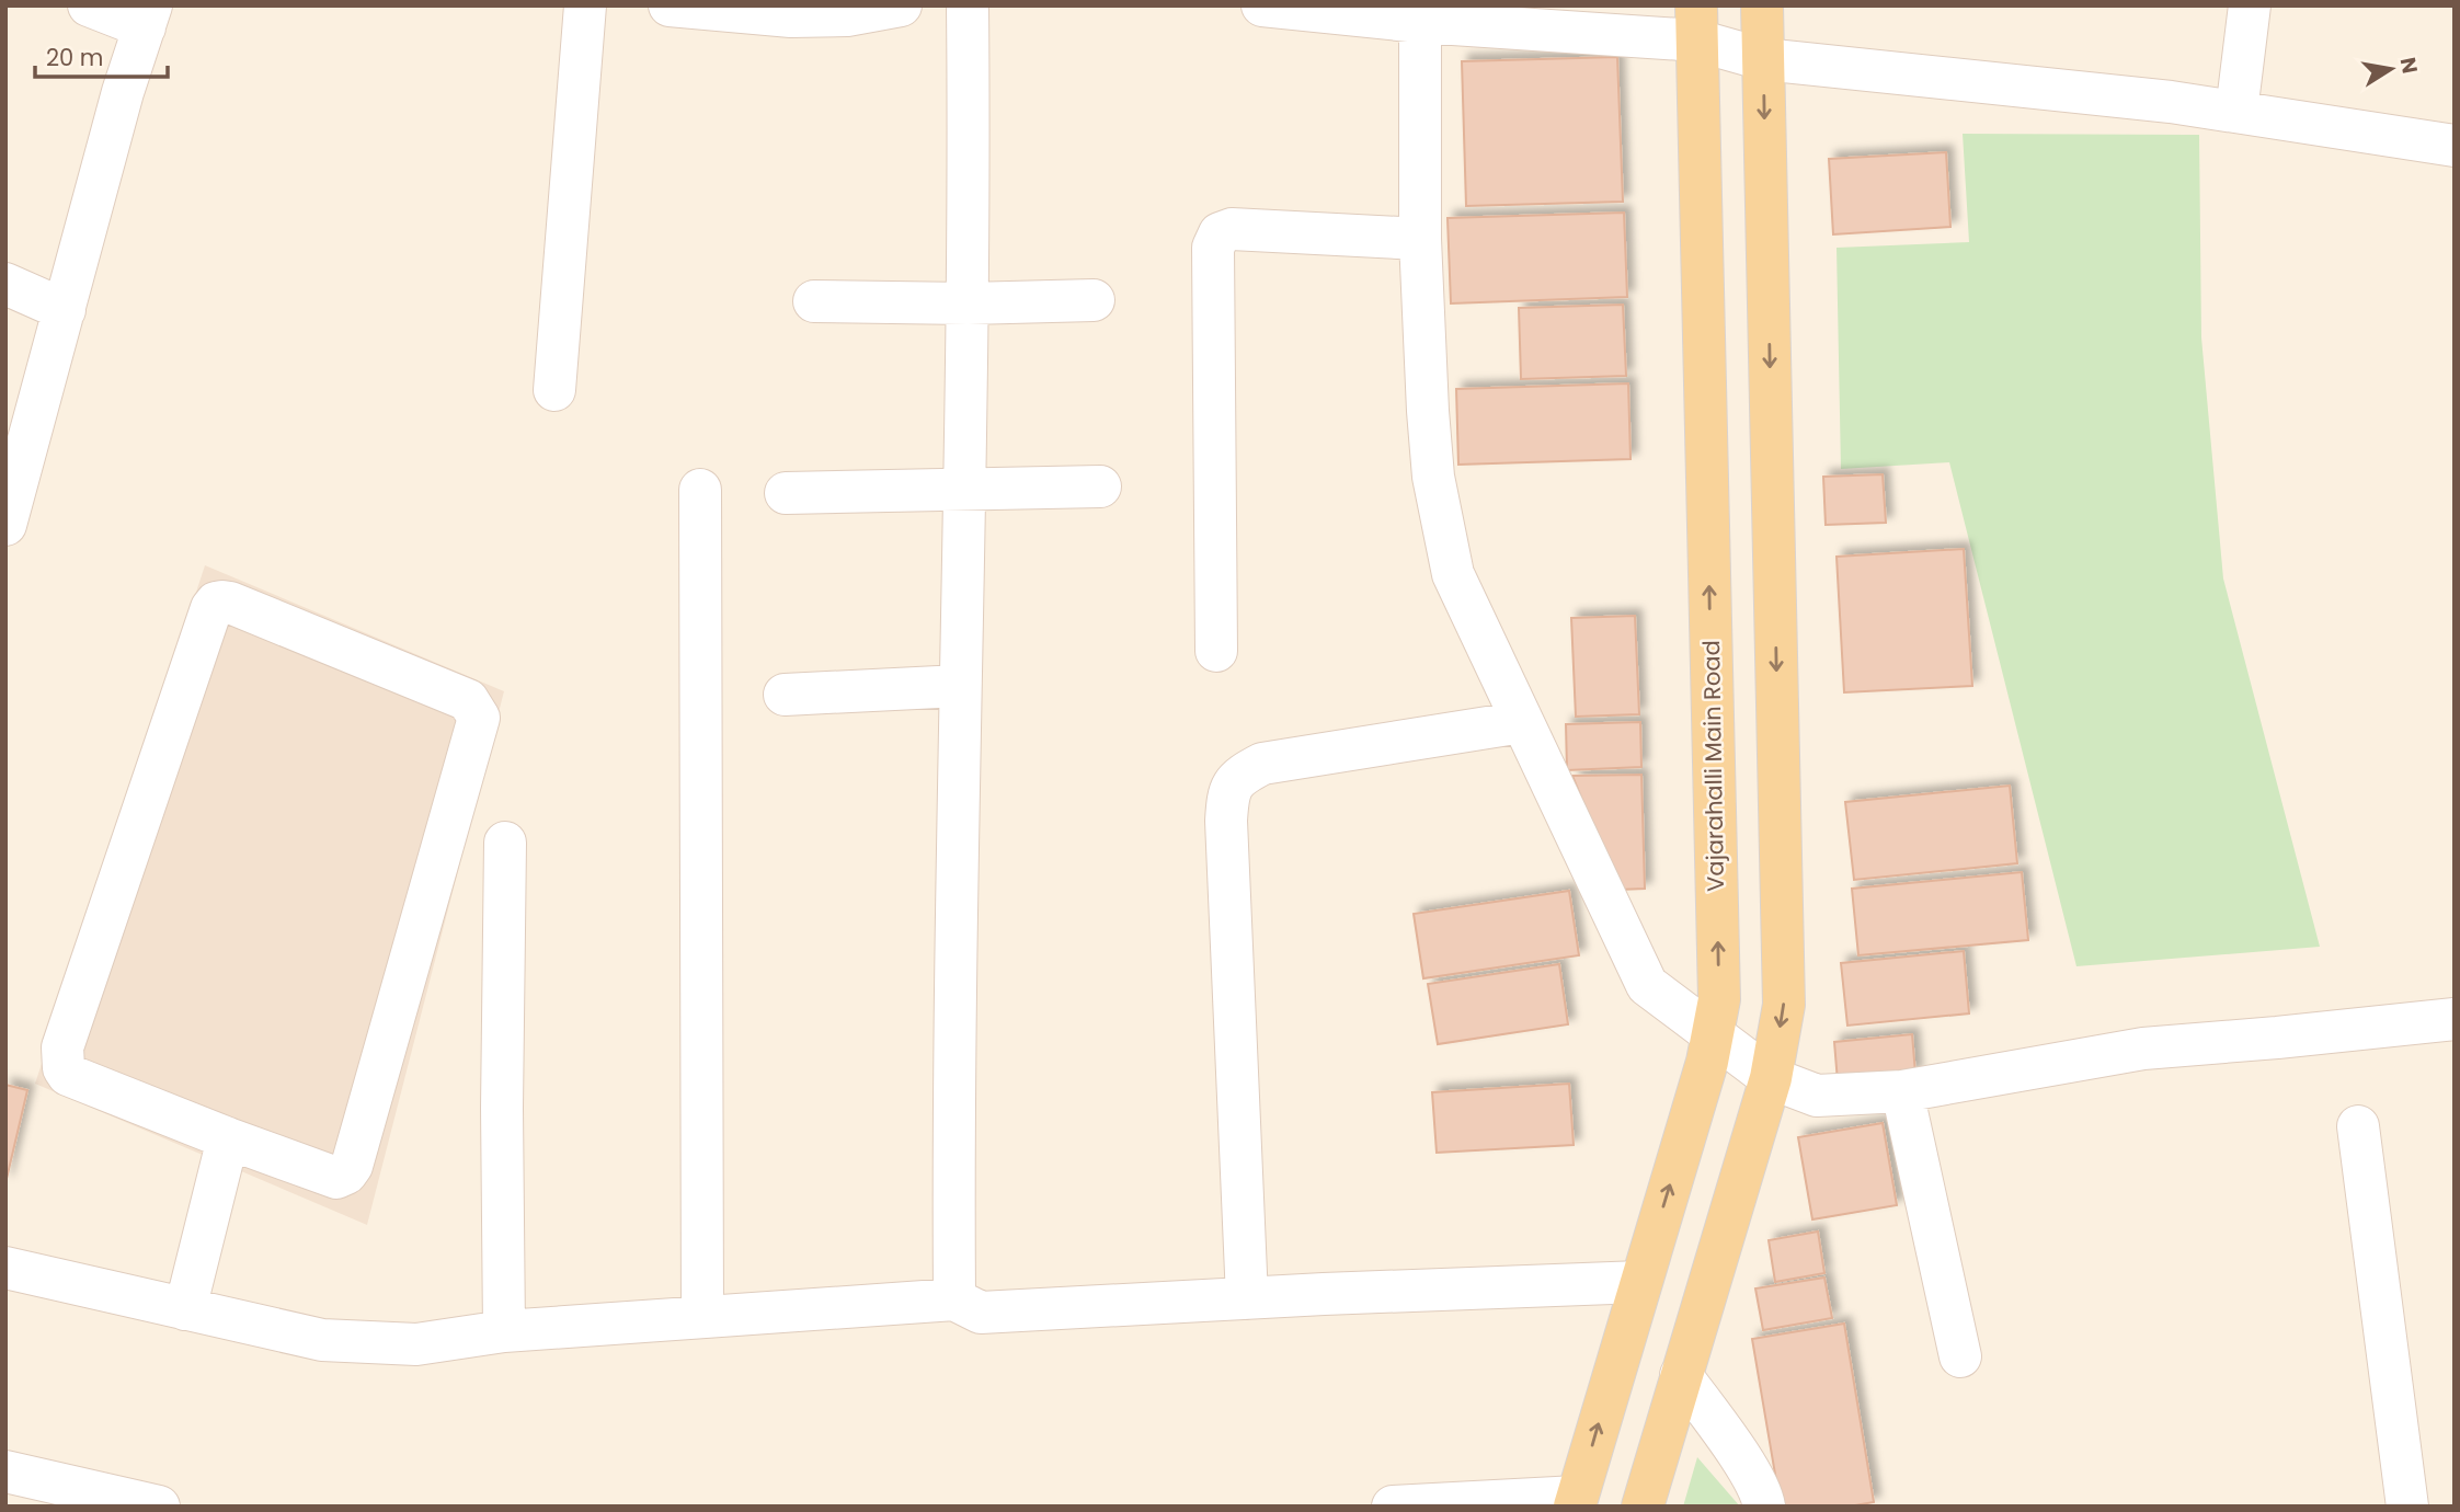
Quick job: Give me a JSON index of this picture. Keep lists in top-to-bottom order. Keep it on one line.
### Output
{"streets":{"main road":["Vajarahalli Main Road"]},"scale_bar":"20 m","north":"right"}
